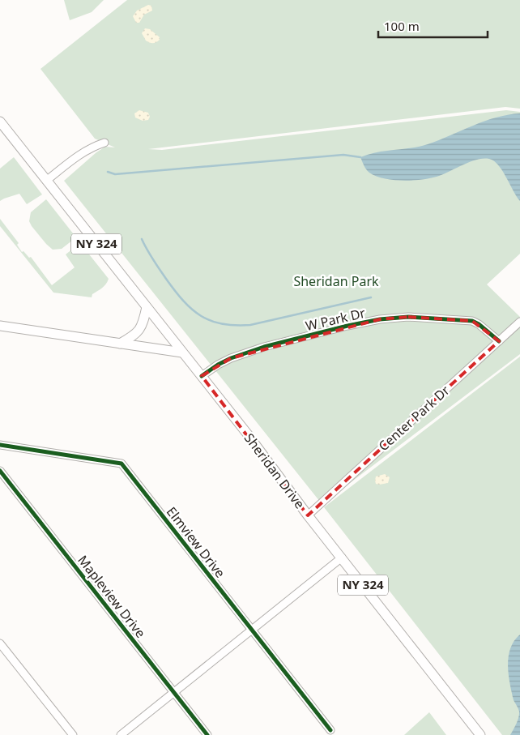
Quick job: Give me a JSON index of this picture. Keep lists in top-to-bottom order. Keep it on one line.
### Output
{"streets":{"main road":["NY 324","Sheridan Drive"],"street":["W Park Dr","Center Park Dr","Elmview Drive","Mapleview Drive"]},"crossings":[["NY 324","Sheridan Drive"],["W Park Dr","Center Park Dr"],["W Park Dr","Sheridan Drive"],["Center Park Dr","Sheridan Drive"]],"parks":["Sheridan Park"],"scale_bar":"100 m"}
